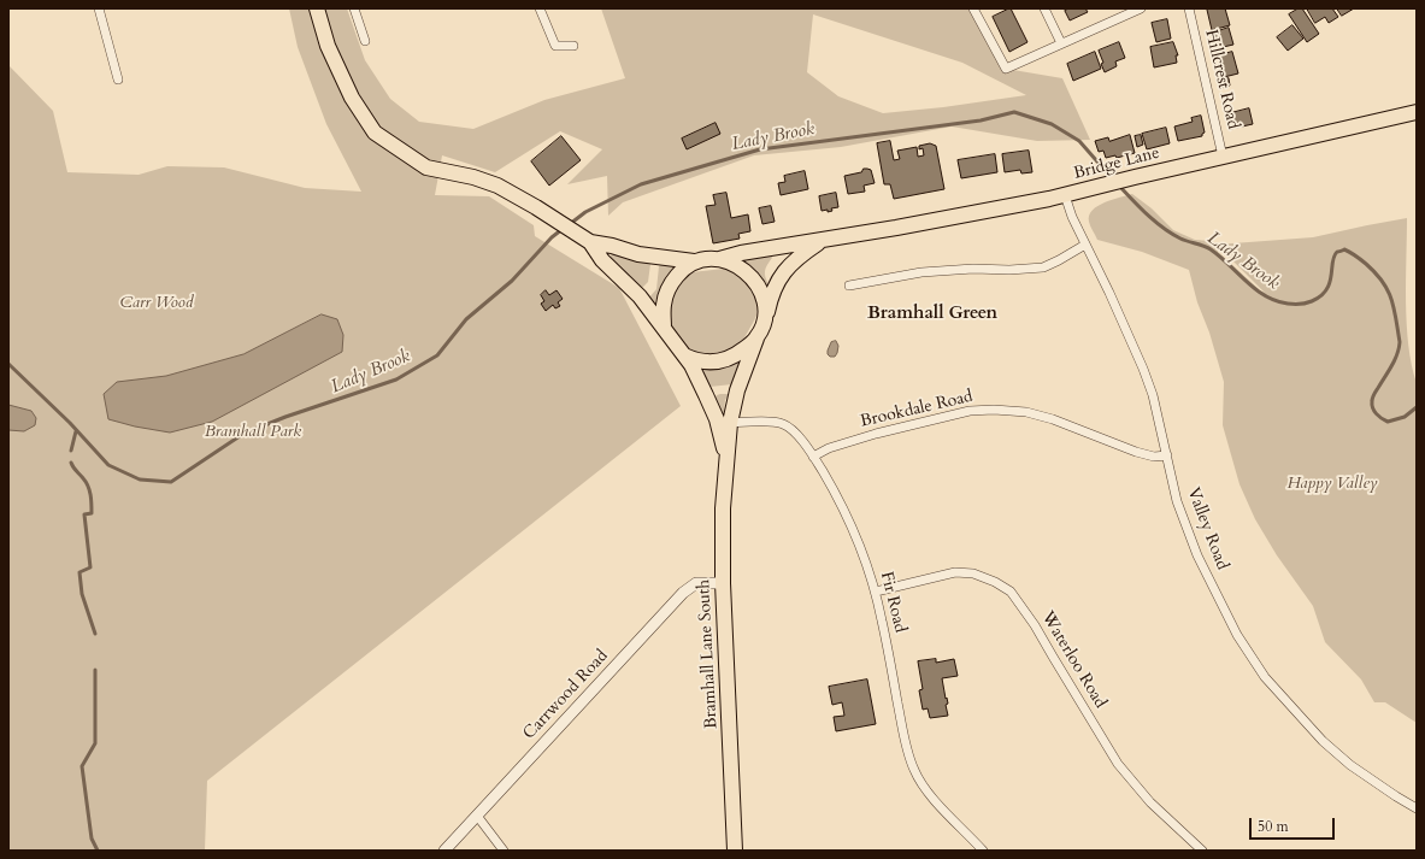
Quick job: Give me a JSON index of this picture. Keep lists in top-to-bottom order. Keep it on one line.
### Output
{"streets":{"main road":["Bridge Lane","Bramhall Lane South"],"street":["Hillcrest Road","Brookdale Road","Valley Road","Fir Road","Waterloo Road","Carrwood Road"]},"crossings":[["Hillcrest Road","Bridge Lane"],["Bridge Lane","Valley Road"],["Bridge Lane","Bramhall Lane South"],["Brookdale Road","Valley Road"],["Brookdale Road","Fir Road"],["Fir Road","Bramhall Lane South"],["Fir Road","Waterloo Road"],["Bramhall Lane South","Carrwood Road"]],"districts":["Bramhall Green"],"water":["Lady Brook"],"parks":["Carr Wood","Bramhall Park","Happy Valley"],"scale_bar":"50 m"}
